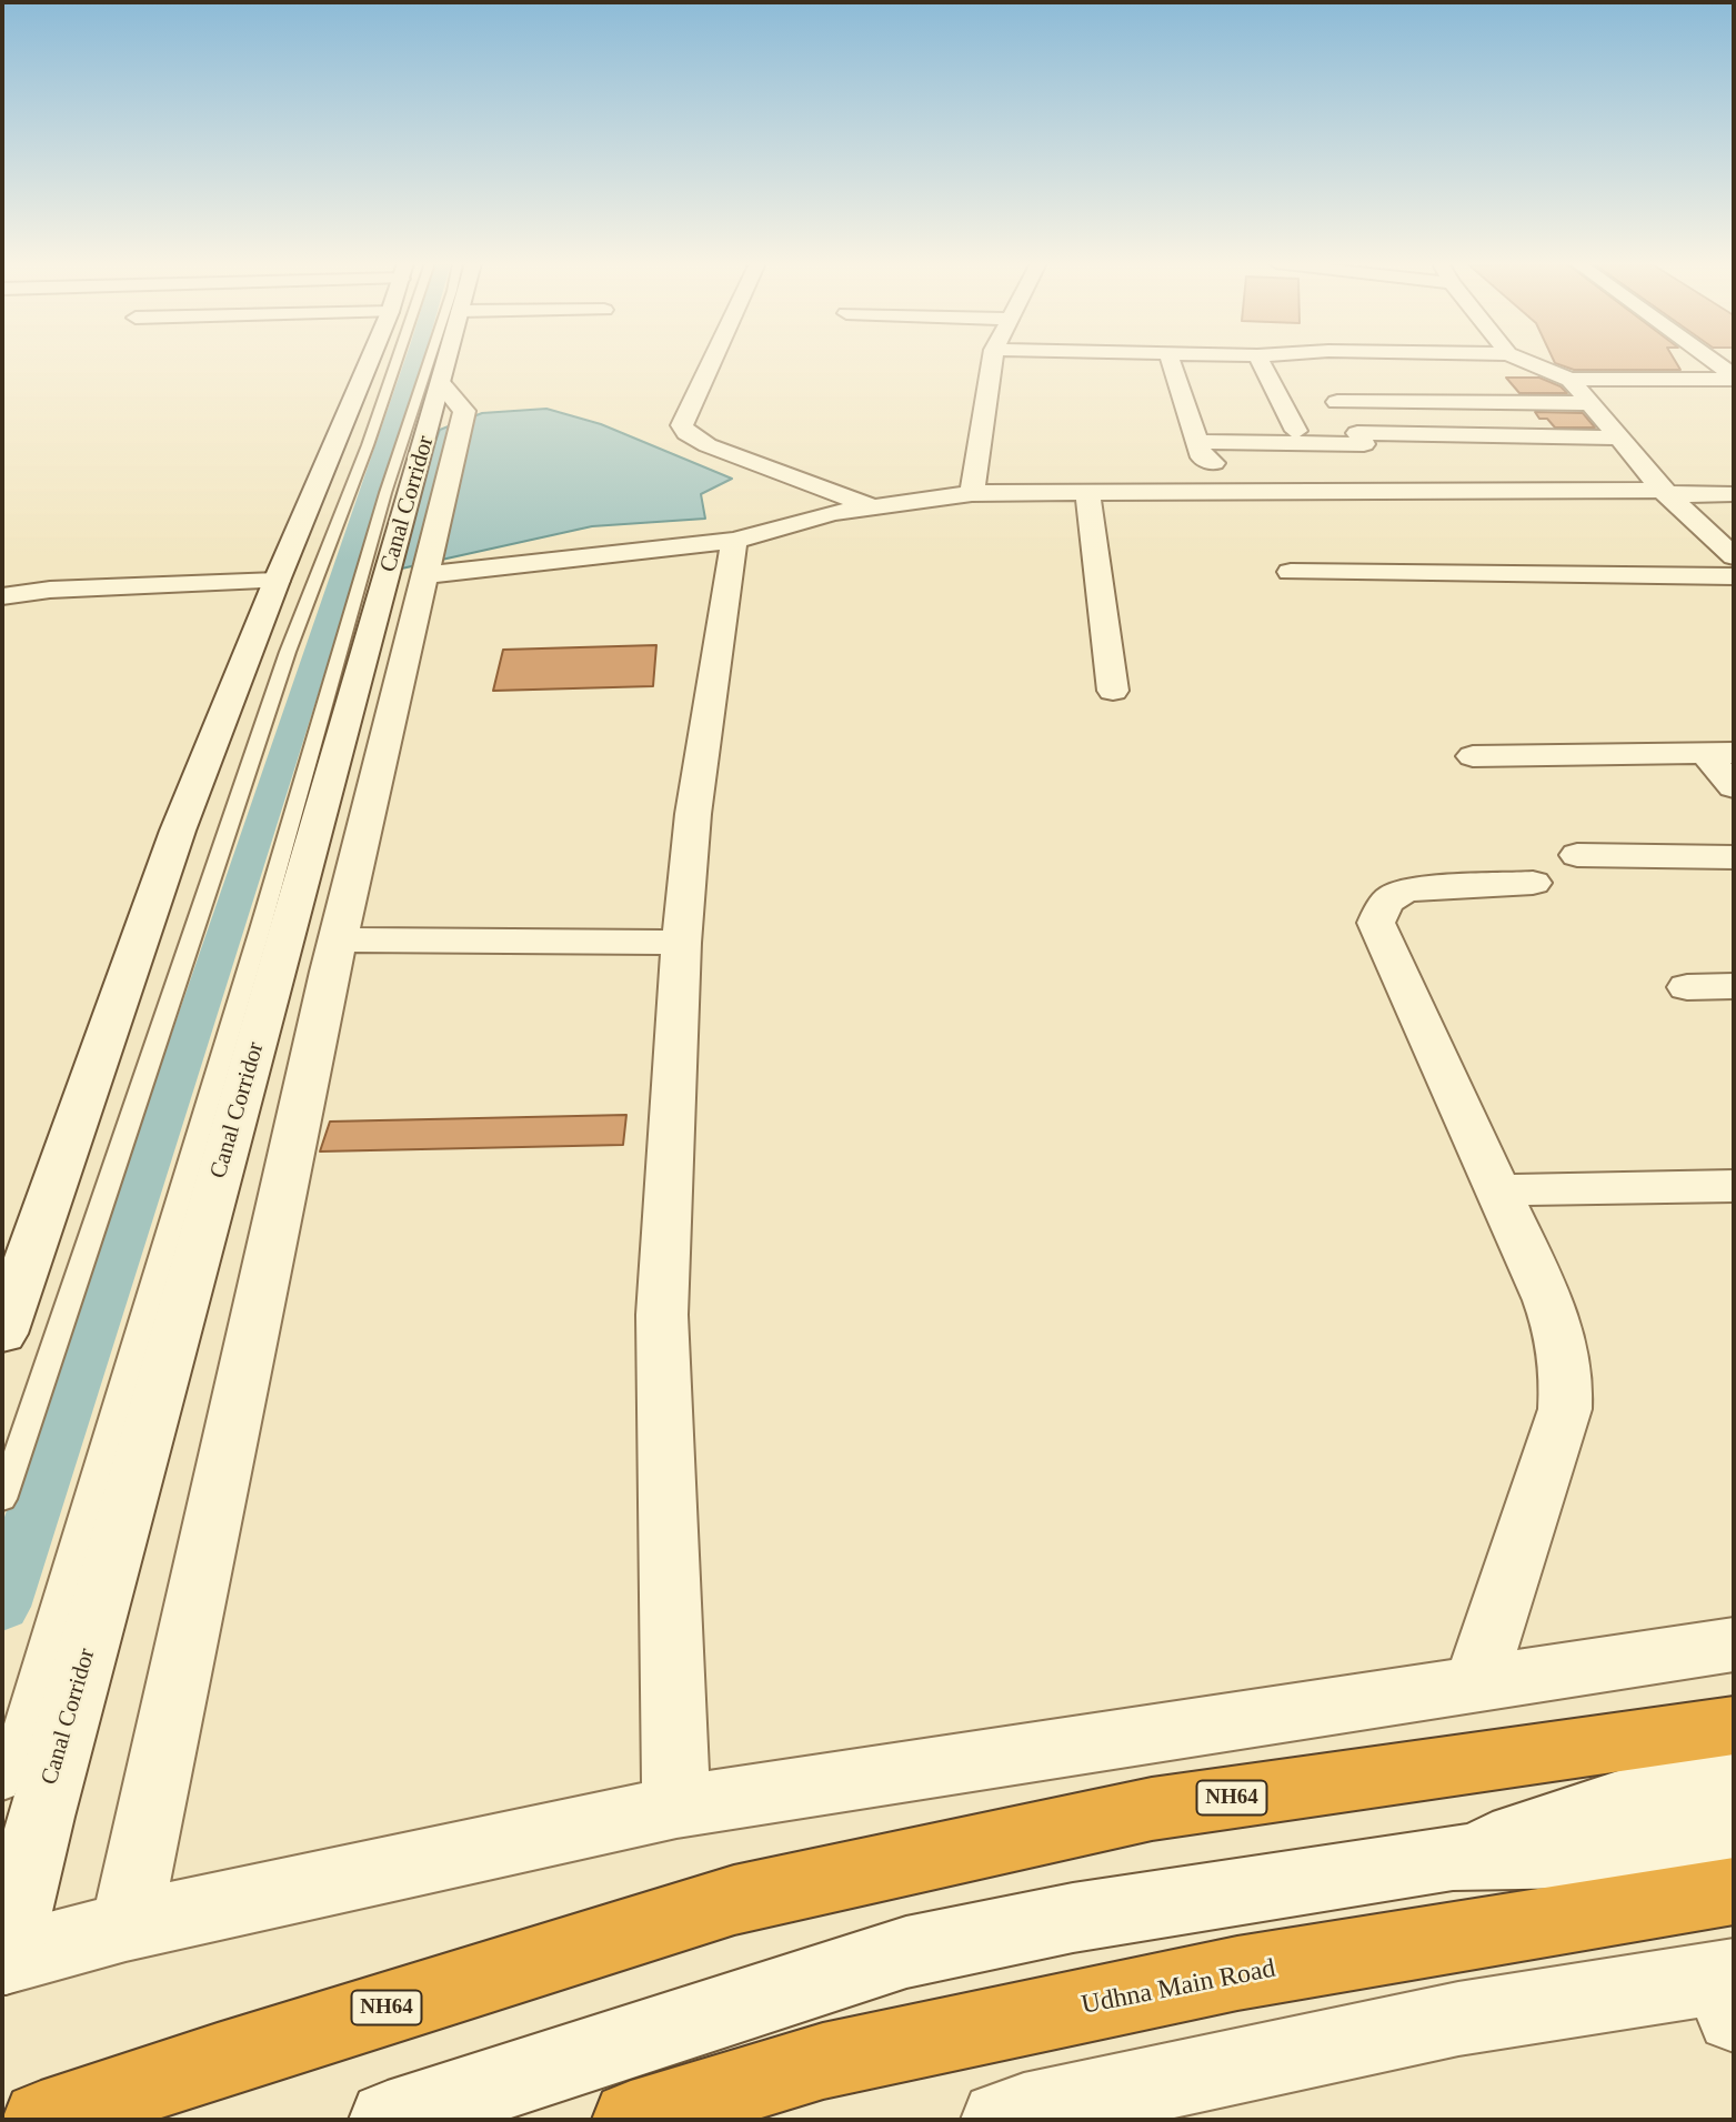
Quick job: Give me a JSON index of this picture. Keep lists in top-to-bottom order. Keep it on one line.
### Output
{"streets":{"highway":["NH64","Udhna Main Road"],"street":["Canal Corridor"]}}
